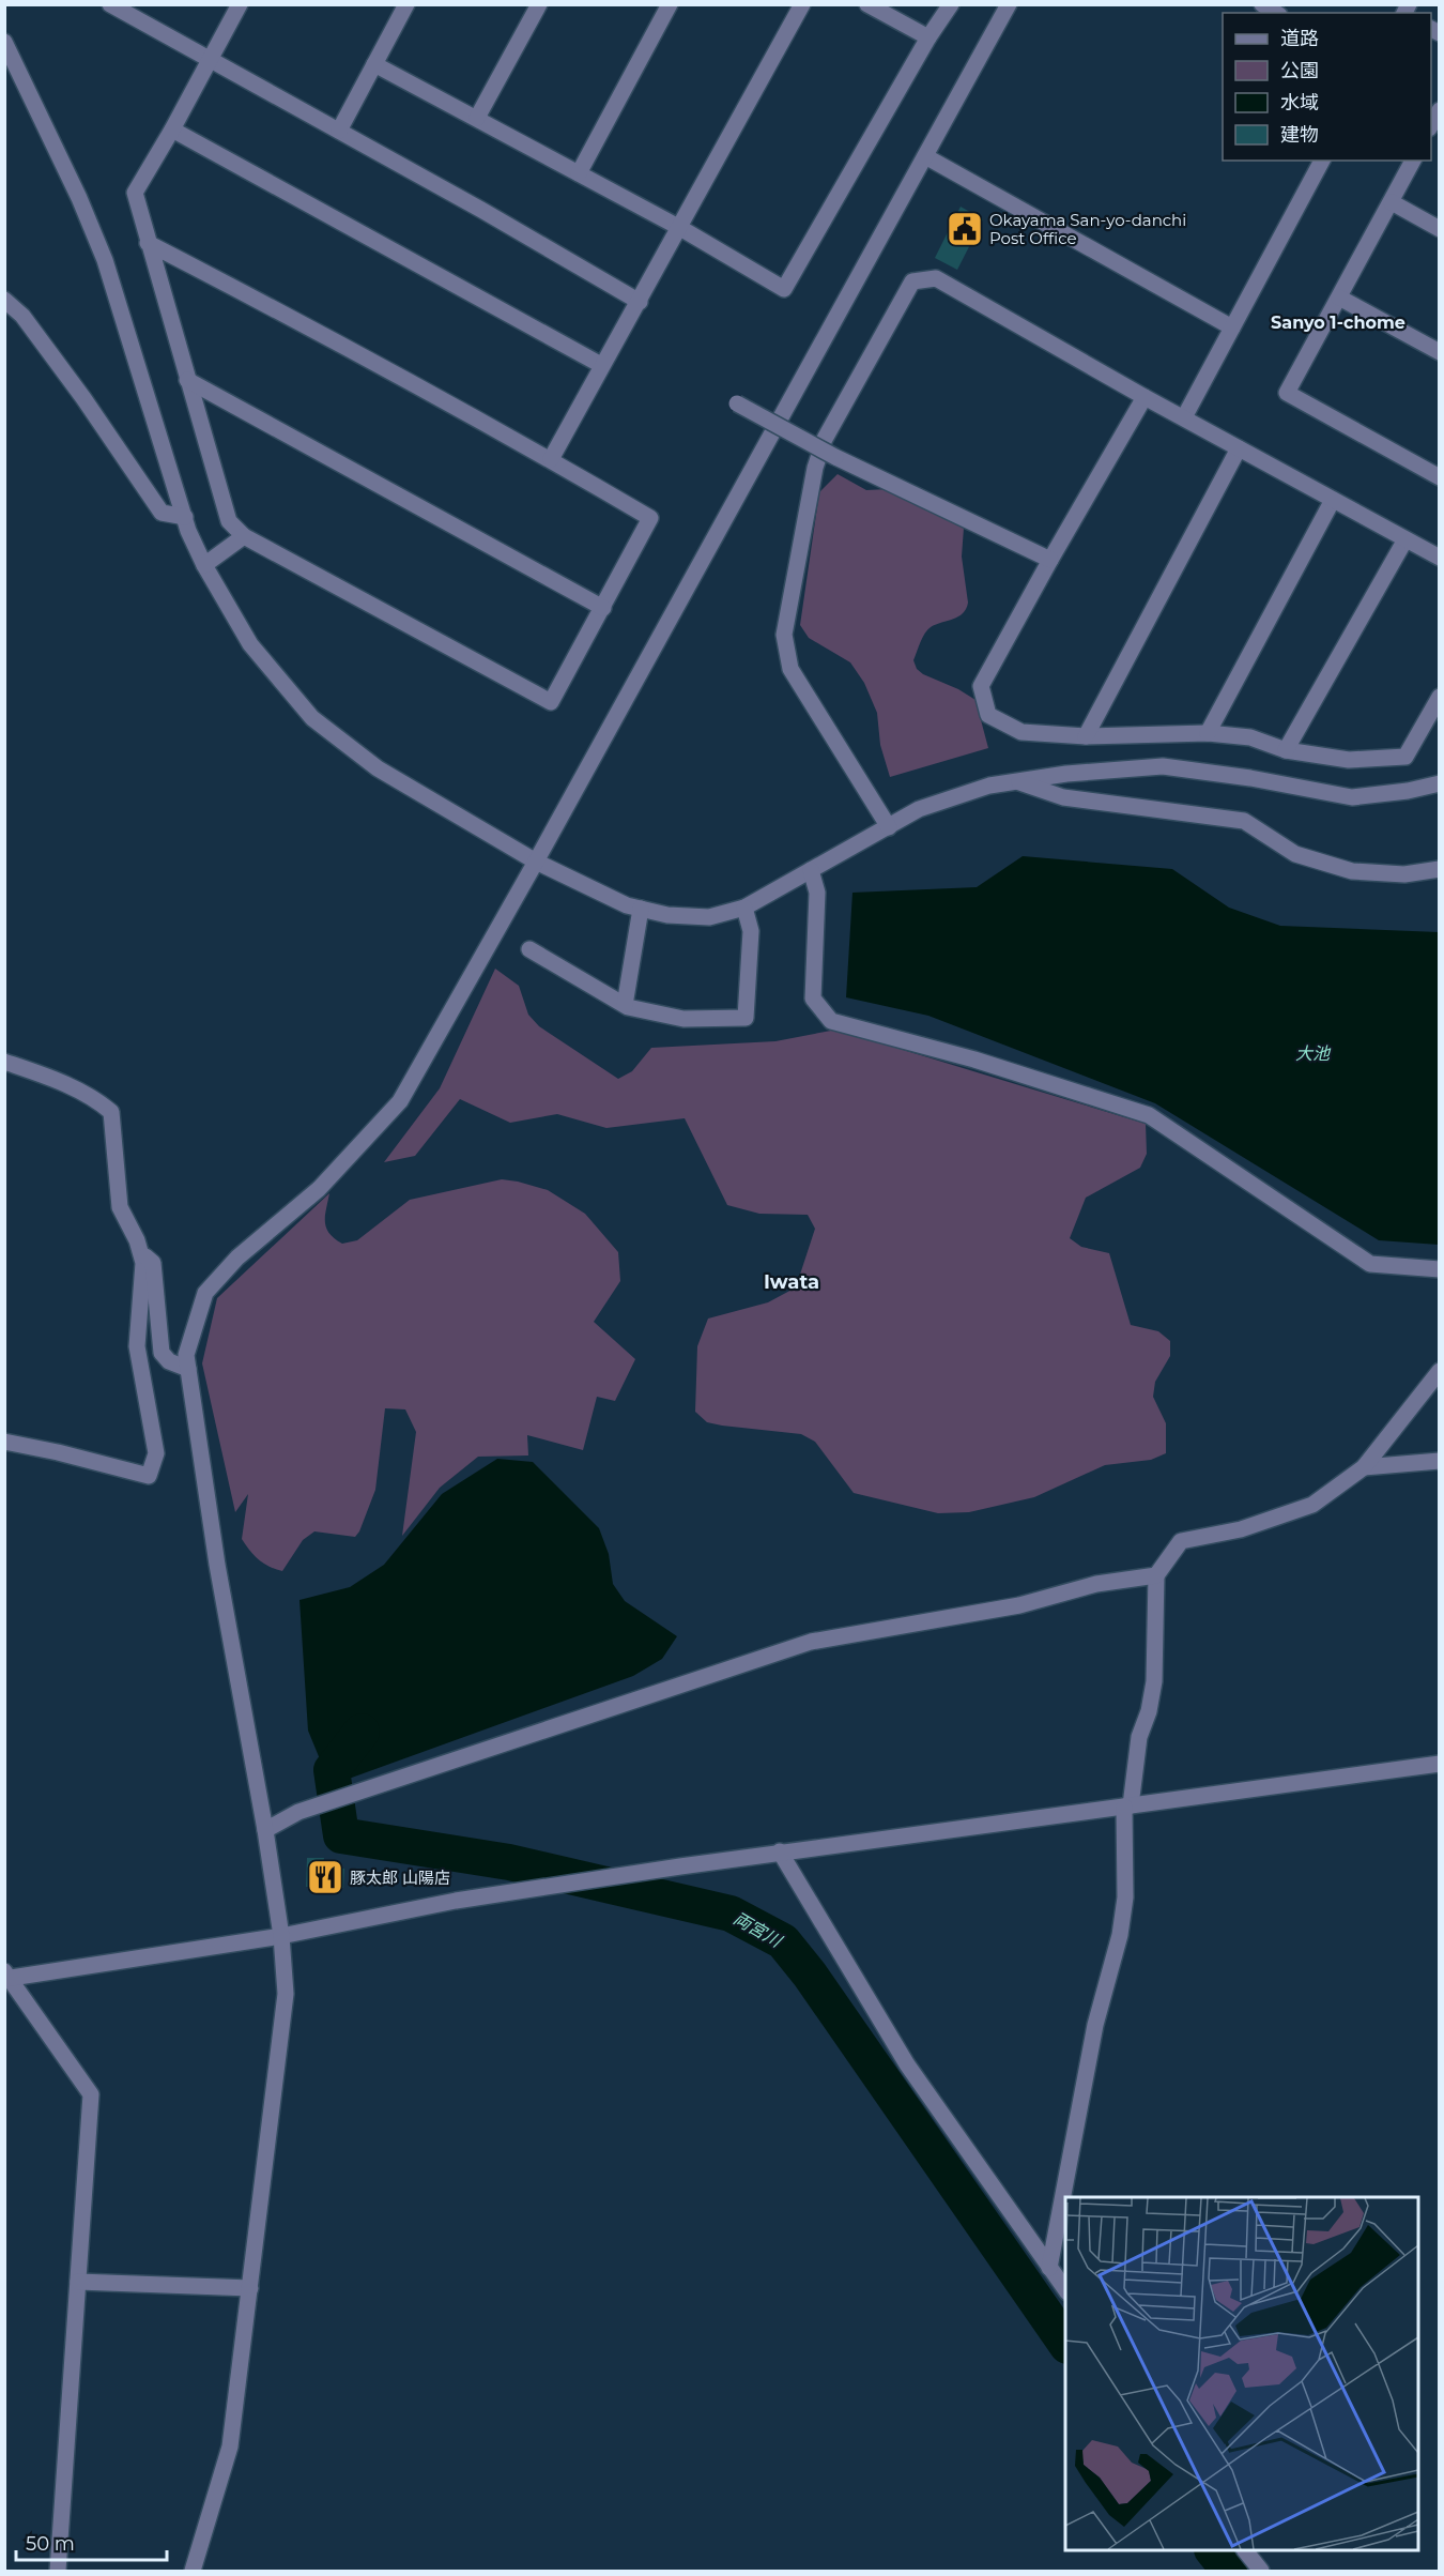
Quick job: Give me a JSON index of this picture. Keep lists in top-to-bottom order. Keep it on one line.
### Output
{"districts":["Sanyo 1-chome","Iwata"],"water":["大池","両宮川"],"places":{"public building":["Okayama San-yo-danchi Post Office"],"restaurant":["豚太郎 山陽店"]},"legend":["道路","公園","水域","建物"],"scale_bar":"50 m"}
